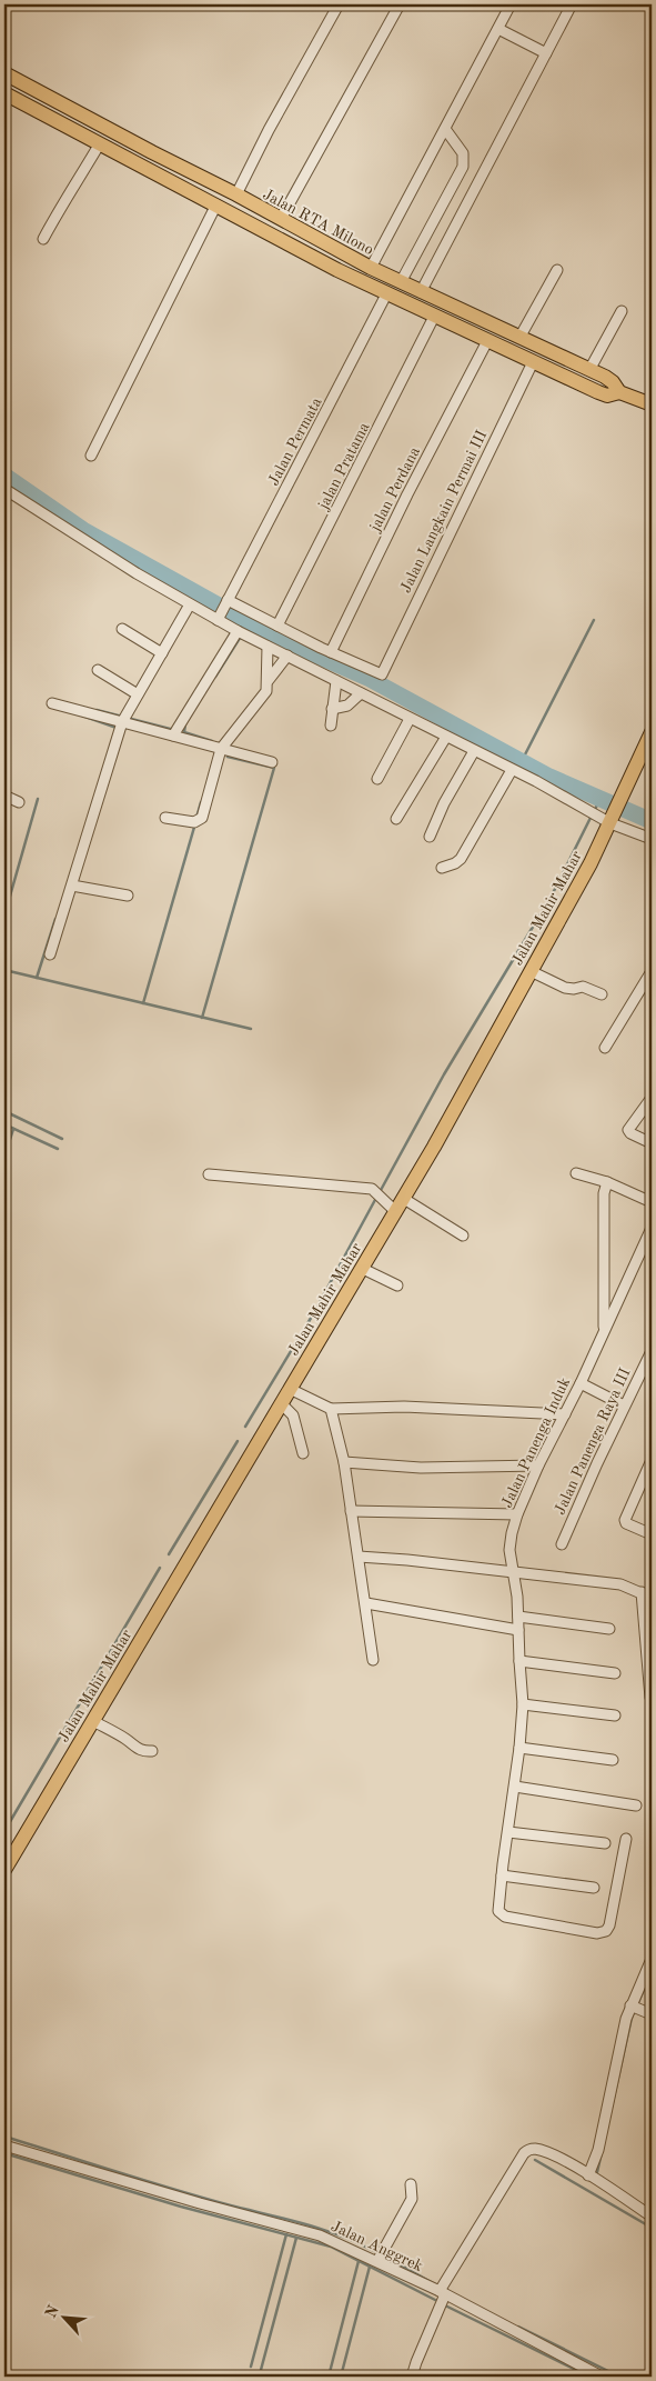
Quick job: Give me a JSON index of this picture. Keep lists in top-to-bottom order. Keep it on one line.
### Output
{"streets":{"highway":["Jalan RTA Milono","Jalan Mahir Mahar"],"street":["Jalan Permata","jalan Pratama","jalan Perdana","Jalan Langkain Permai III","Jalan Panenga Raya III","Jalan Panenga Induk","Jalan Anggrek"]},"crossings":[["Jalan RTA Milono","Jalan Permata"],["Jalan RTA Milono","jalan Pratama"],["Jalan RTA Milono","jalan Perdana"],["Jalan RTA Milono","Jalan Langkain Permai III"],["jalan Perdana","Jalan Langkain Permai III"]],"north":"top left"}
